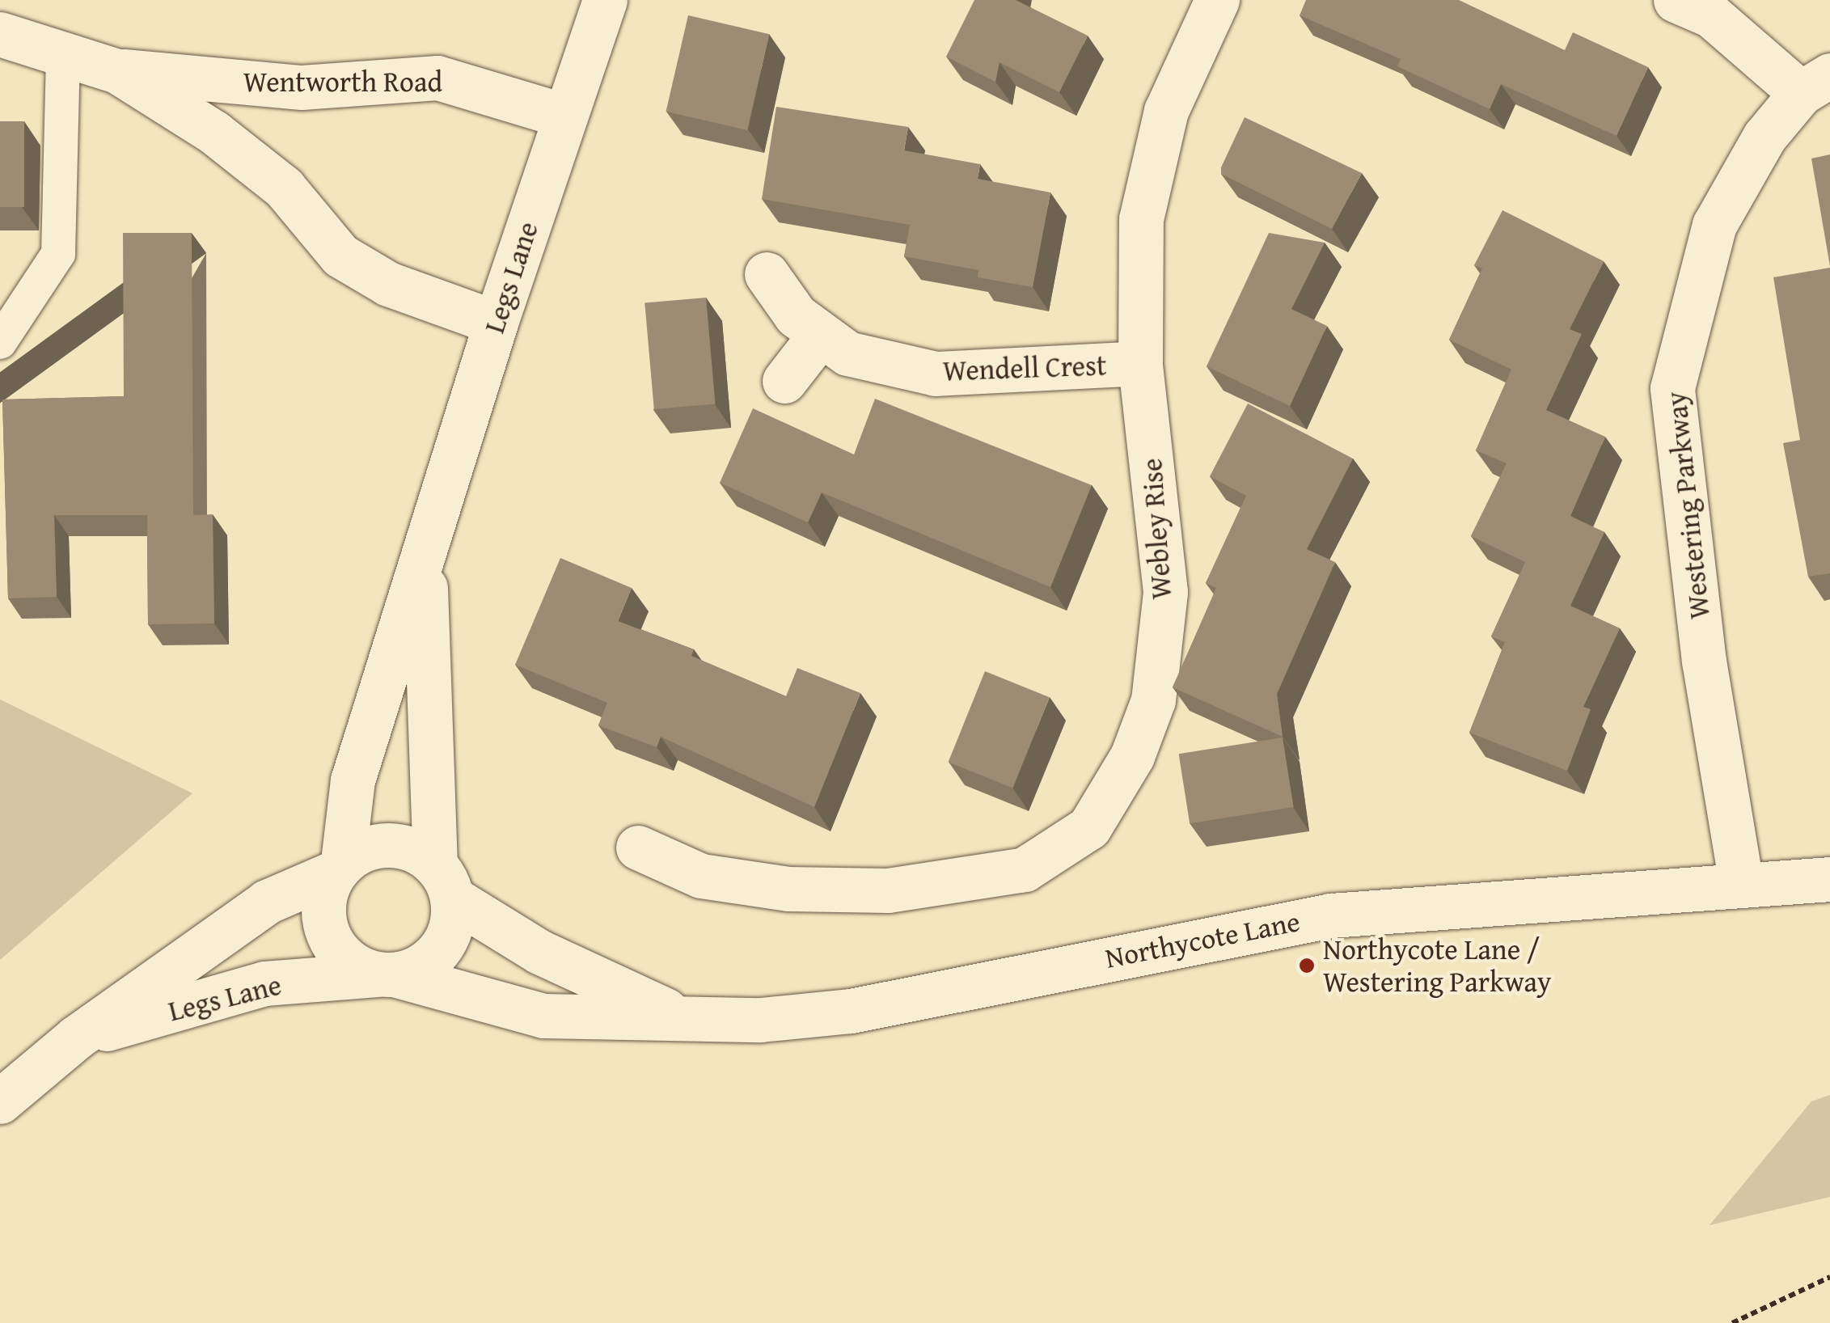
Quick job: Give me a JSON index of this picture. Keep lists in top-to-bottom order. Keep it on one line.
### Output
{"streets":{"street":["Wentworth Road","Legs Lane","Wendell Crest","Westering Parkway","Webley Rise","Northycote Lane"]},"crossings":[["Wentworth Road","Legs Lane"],["Legs Lane","Northycote Lane"],["Wendell Crest","Webley Rise"],["Westering Parkway","Northycote Lane"]],"places":["Northycote Lane / Westering Parkway"]}
